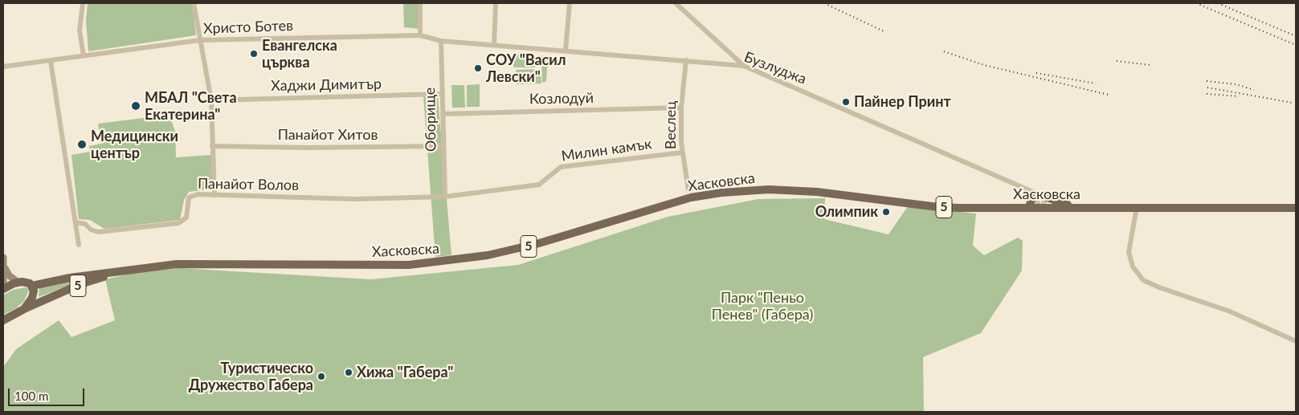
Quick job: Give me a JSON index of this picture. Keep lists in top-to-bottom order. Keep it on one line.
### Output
{"streets":{"main road":["Хасковска","5"],"street":["Христо Ботев","Бузлуджа","Хаджи Димитър","Козлодуй","Оборище","Веслец","Панайот Хитов","Милин камък","Панайот Волов"]},"crossings":[["Христо Ботев","Бузлуджа"],["Христо Ботев","Оборище"],["Бузлуджа","Веслец"],["Хаджи Димитър","Оборище"],["Козлодуй","Оборище"],["Козлодуй","Веслец"],["Оборище","Панайот Хитов"],["Оборище","Милин камък"],["Оборище","Панайот Волов"],["Веслец","Милин камък"],["Милин камък","Панайот Волов"],["Хасковска","5"]],"parks":["Парк \"Пеньо Пенев\" (Габера)"],"places":["Евангелска църква","СОУ \"Васил Левски\"","Пайнер Принт","МБАЛ \"Света Екатерина\"","Медицински център","Олимпик","Хижа \"Габера\"","Туристическо Дружество Габера"],"scale_bar":"100 m"}
